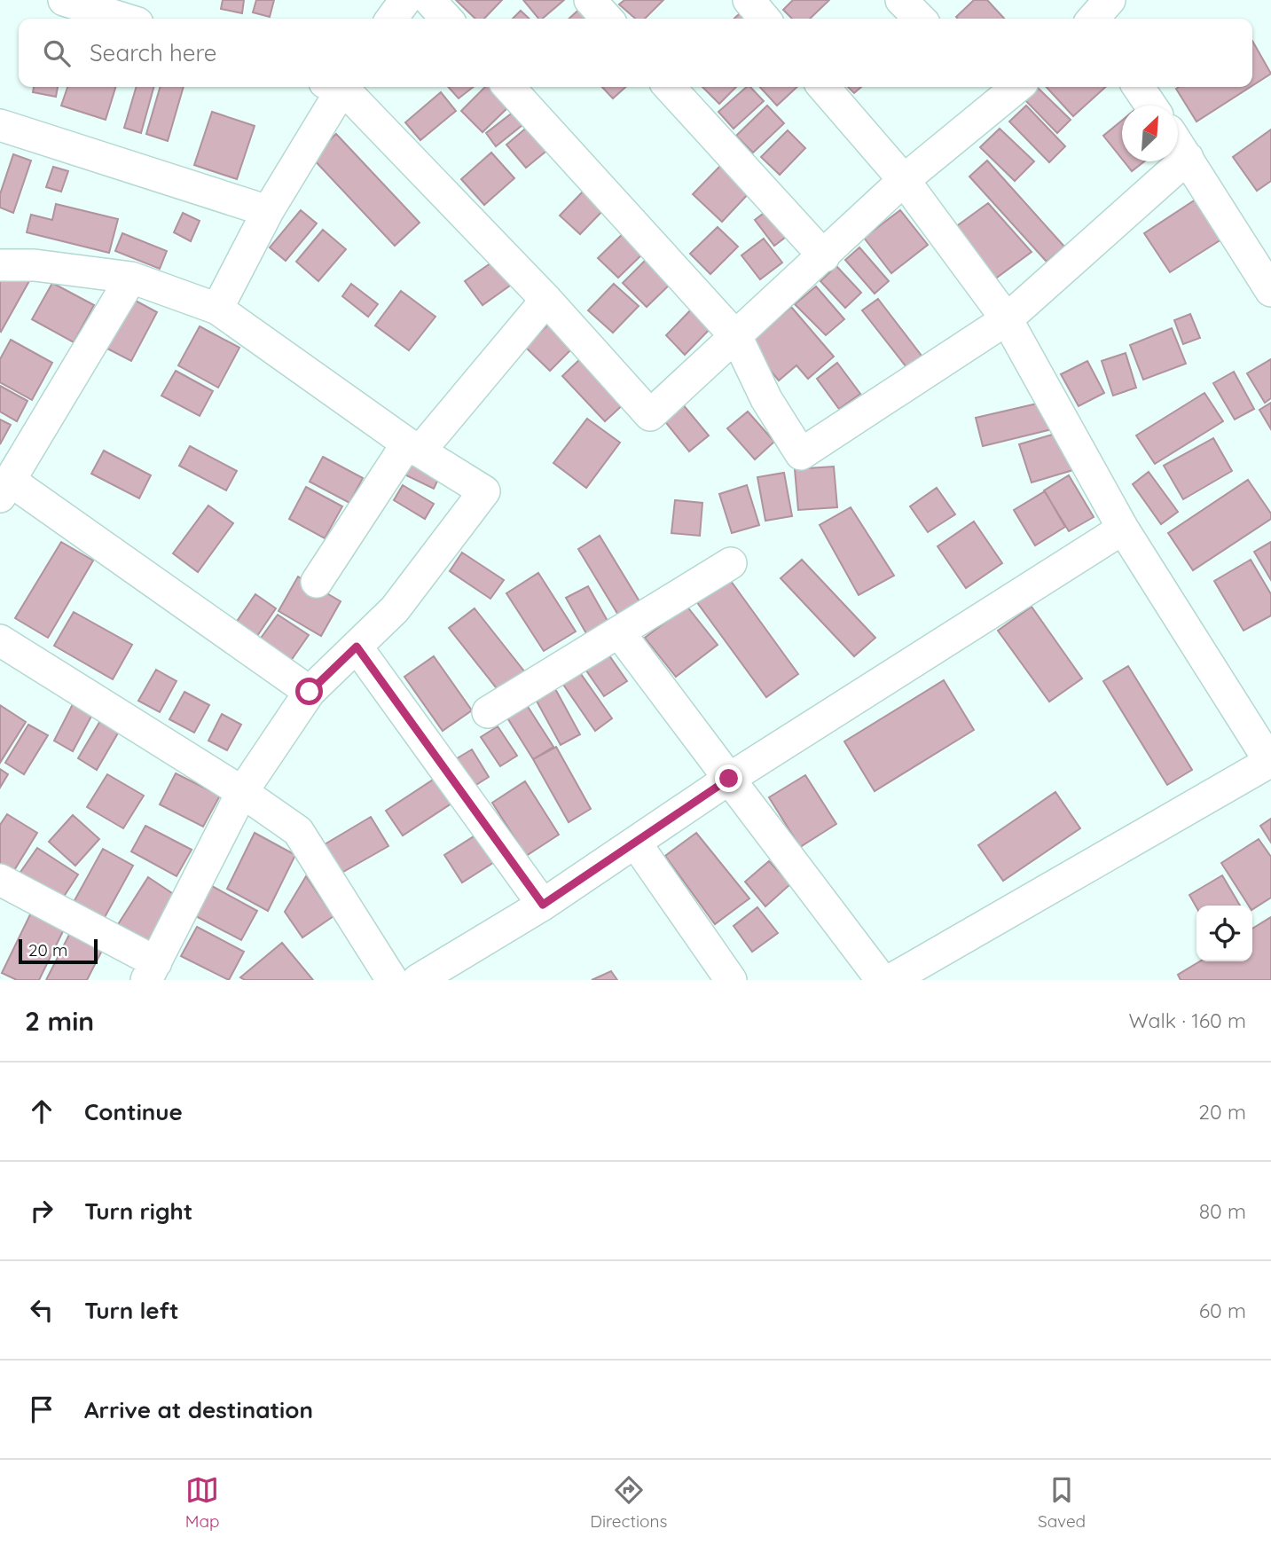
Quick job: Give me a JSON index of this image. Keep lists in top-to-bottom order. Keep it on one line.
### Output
{"scale_bar":"20 m","north":"top right","page":{"search":"Search here","scale":"20 m","heading":["2 min","Walk · 160 m"],"list":[["Continue","20 m"],["Turn right","80 m"],["Turn left","60 m"],"Arrive at destination"],"nav":["Map","Directions","Saved"]}}
